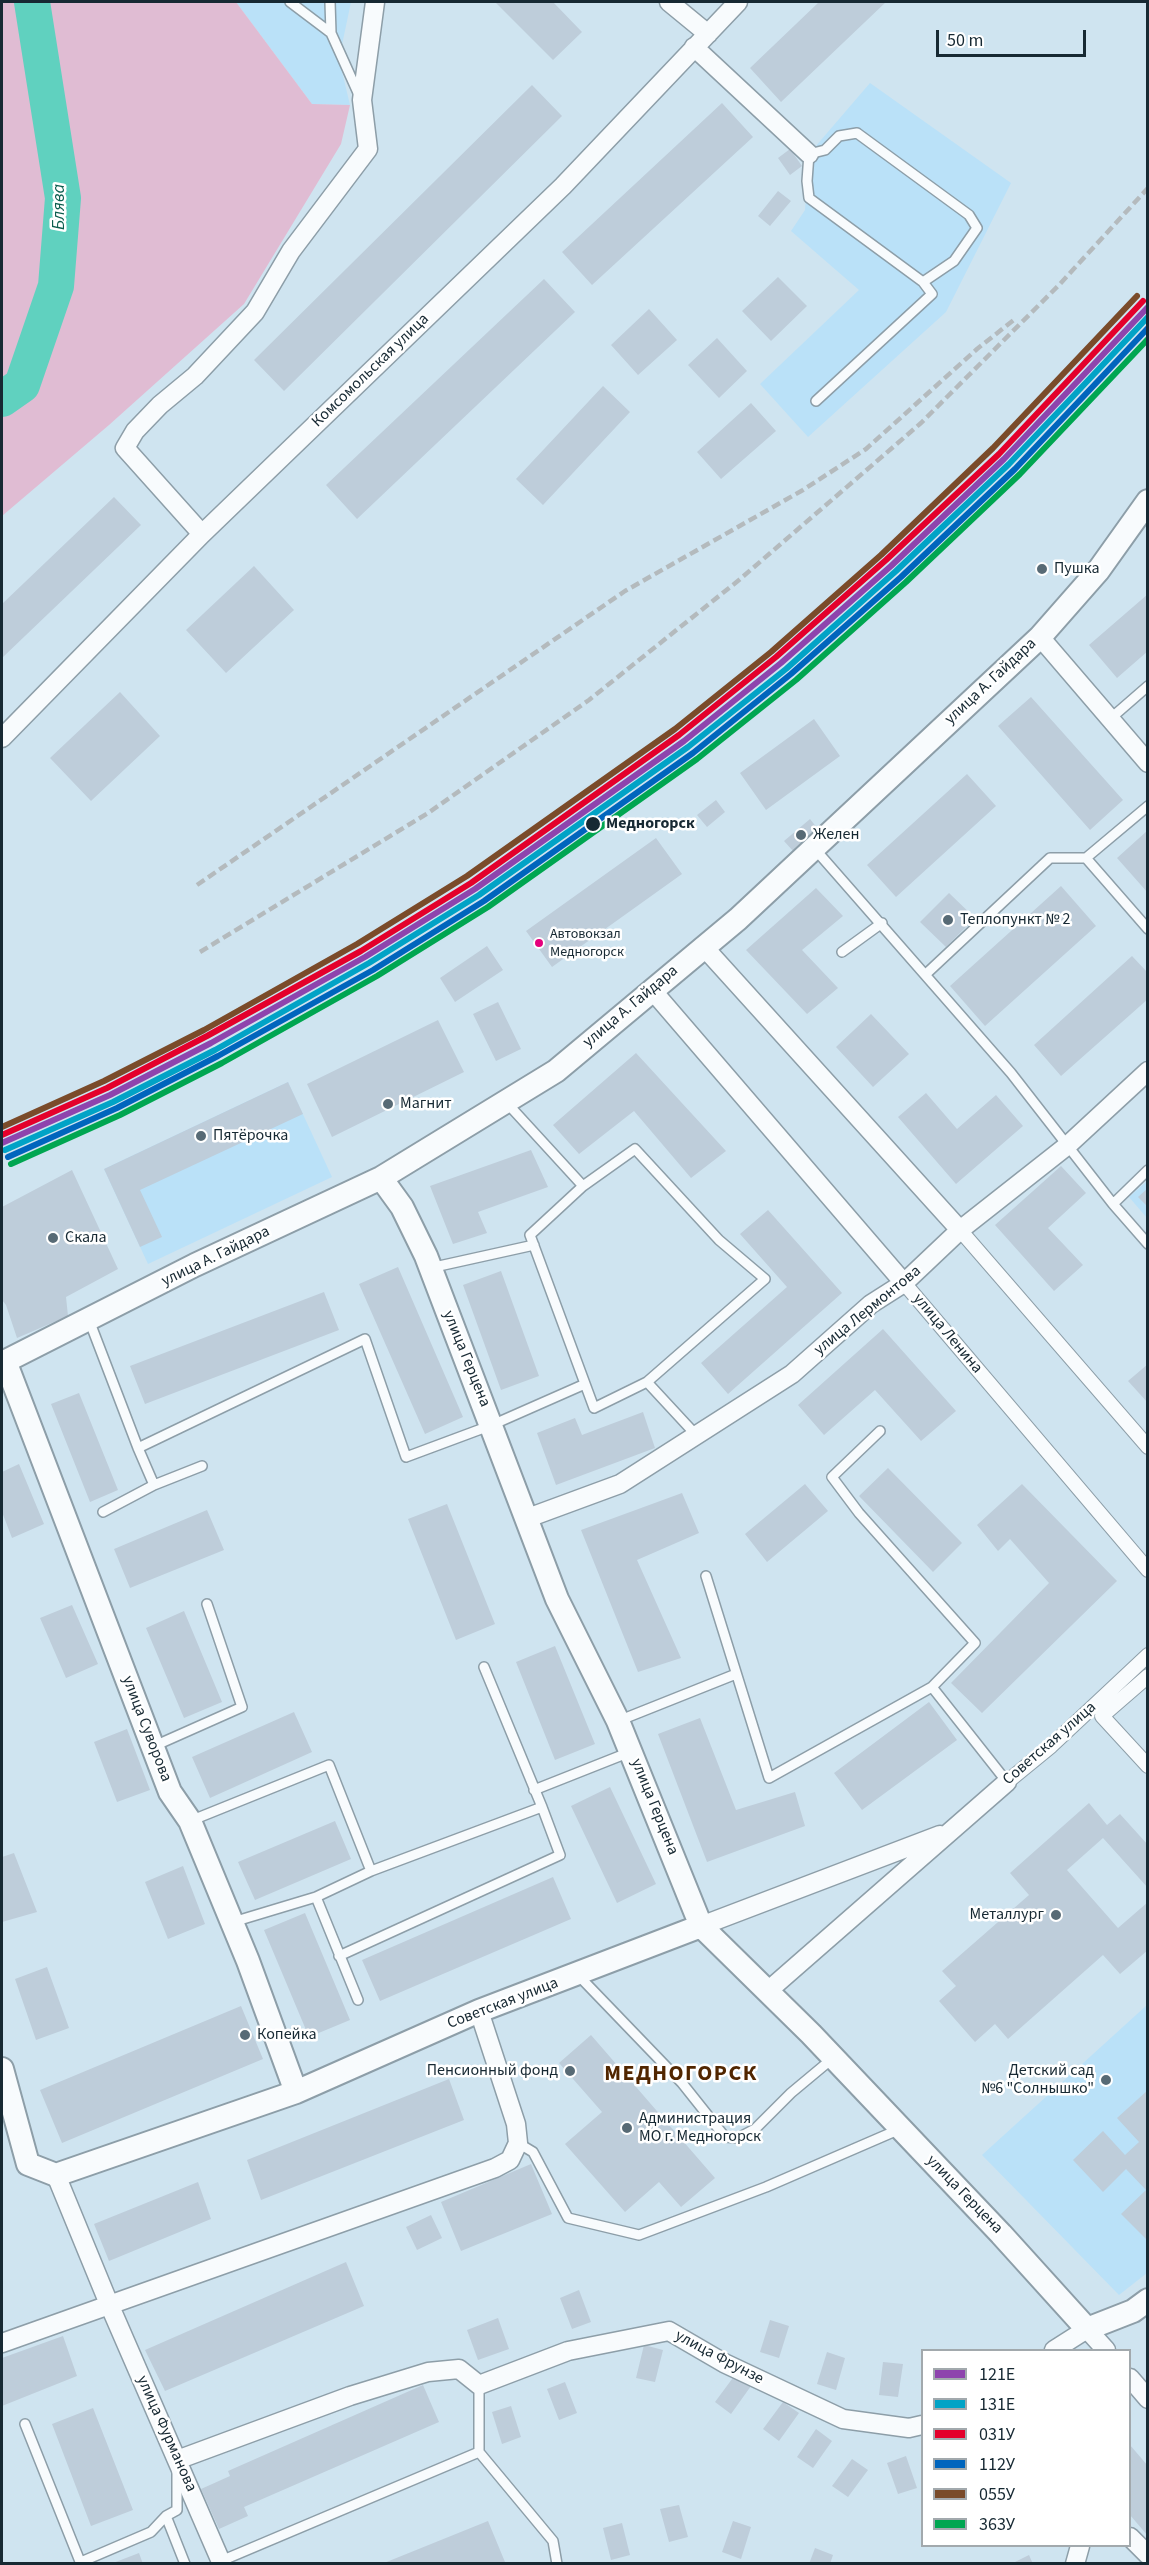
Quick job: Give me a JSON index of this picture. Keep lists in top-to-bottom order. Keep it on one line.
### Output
{"streets":{"street":["Комсомольская улица","улица А. Гайдара","улица Лермонтова","улица Ленина","улица Герцена","улица Суворова","Советская улица","улица Фрунзе","улица Фурманова"]},"crossings":[["улица А. Гайдара","улица Ленина"],["улица А. Гайдара","улица Герцена"],["улица А. Гайдара","улица Суворова"],["улица Лермонтова","улица Ленина"],["улица Лермонтова","улица Герцена"],["улица Герцена","Советская улица"],["улица Суворова","Советская улица"],["Советская улица","улица Фурманова"]],"districts":["МЕДНОГОРСК"],"water":["Блява"],"places":["Пушка","Медногорск","Желен","Теплопункт № 2","Автовокзал Медногорск","Магнит","Пятёрочка","Скала","Металлург","Копейка","Пенсионный фонд","Детский сад №6 \"Солнышко\"","Администрация МО г. Медногорск"],"lines":["transit line 055У","transit line 031У","transit line 121Е","transit line 131Е","transit line 112У","transit line 363У"],"legend":["121Е","131Е","031У","112У","055У","363У"],"scale_bar":"50 m"}
